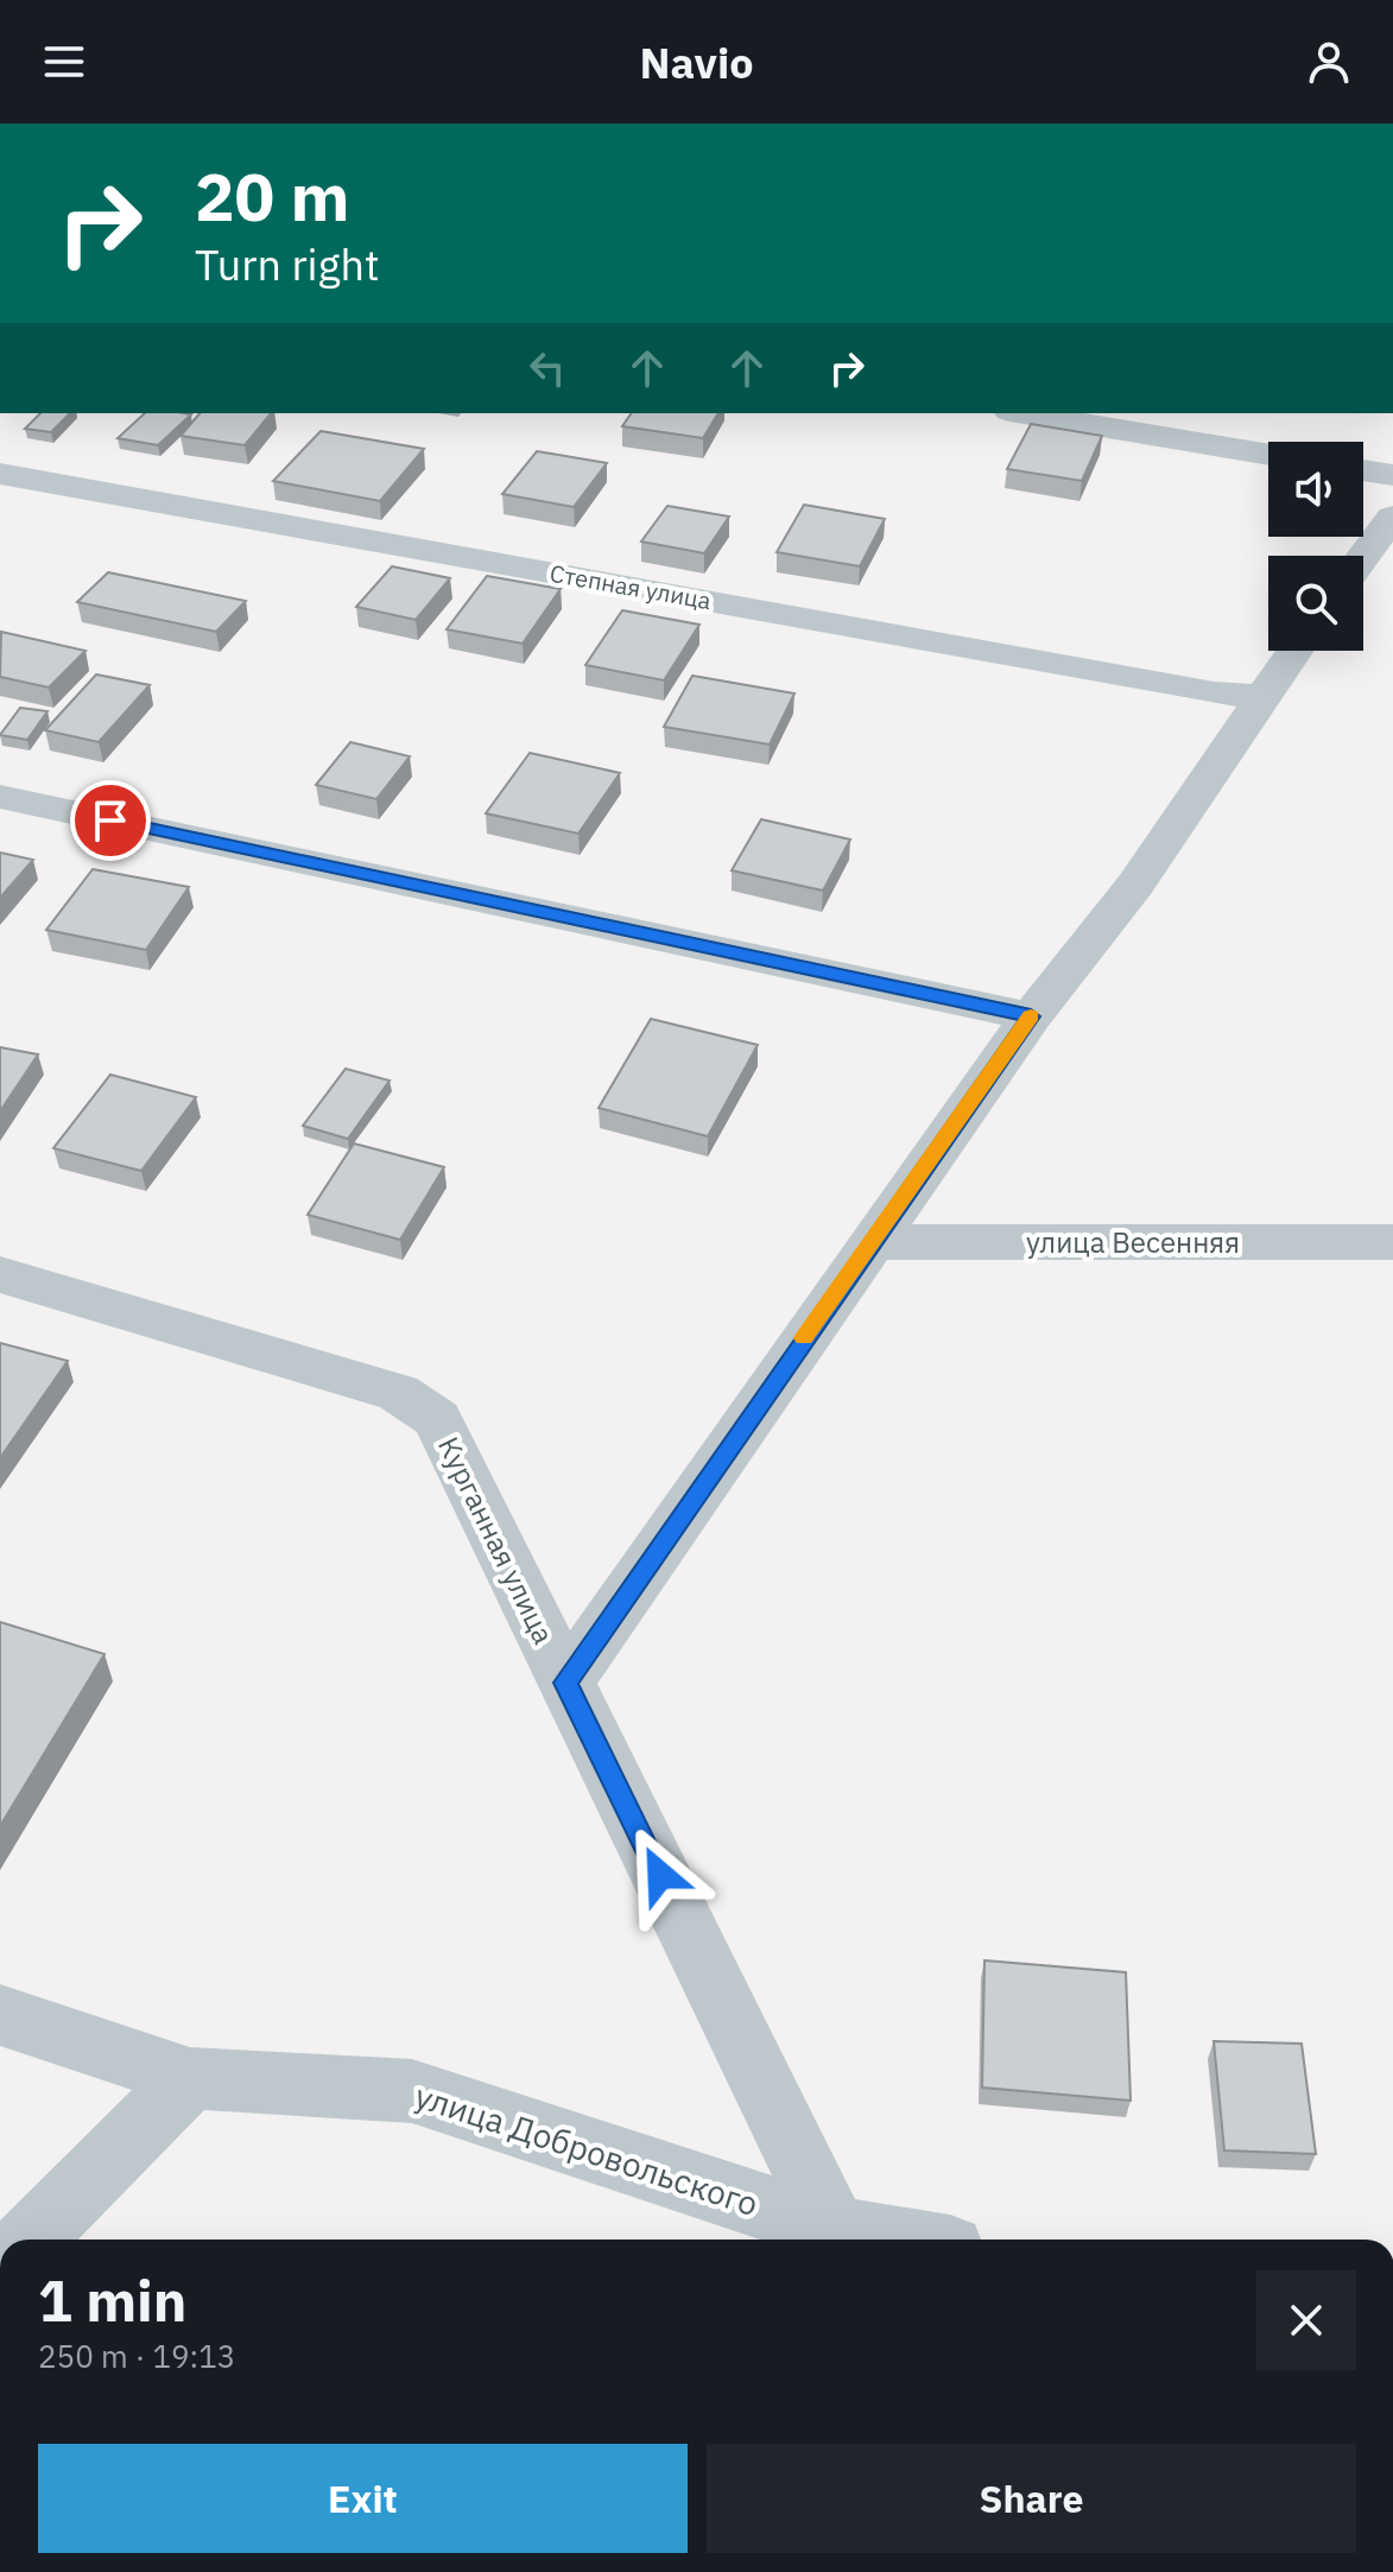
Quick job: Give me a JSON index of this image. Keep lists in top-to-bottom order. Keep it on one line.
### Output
{"streets":{"street":["Степная улица","улица Весенняя","Курганная улица","улица Добровольского"]},"crossings":[["Курганная улица","улица Добровольского"]],"page":{"header":"Navio","turn":["20 m","Turn right"],"heading":["1 min","250 m · 19:13"],"buttons":["Exit","Share"]}}
